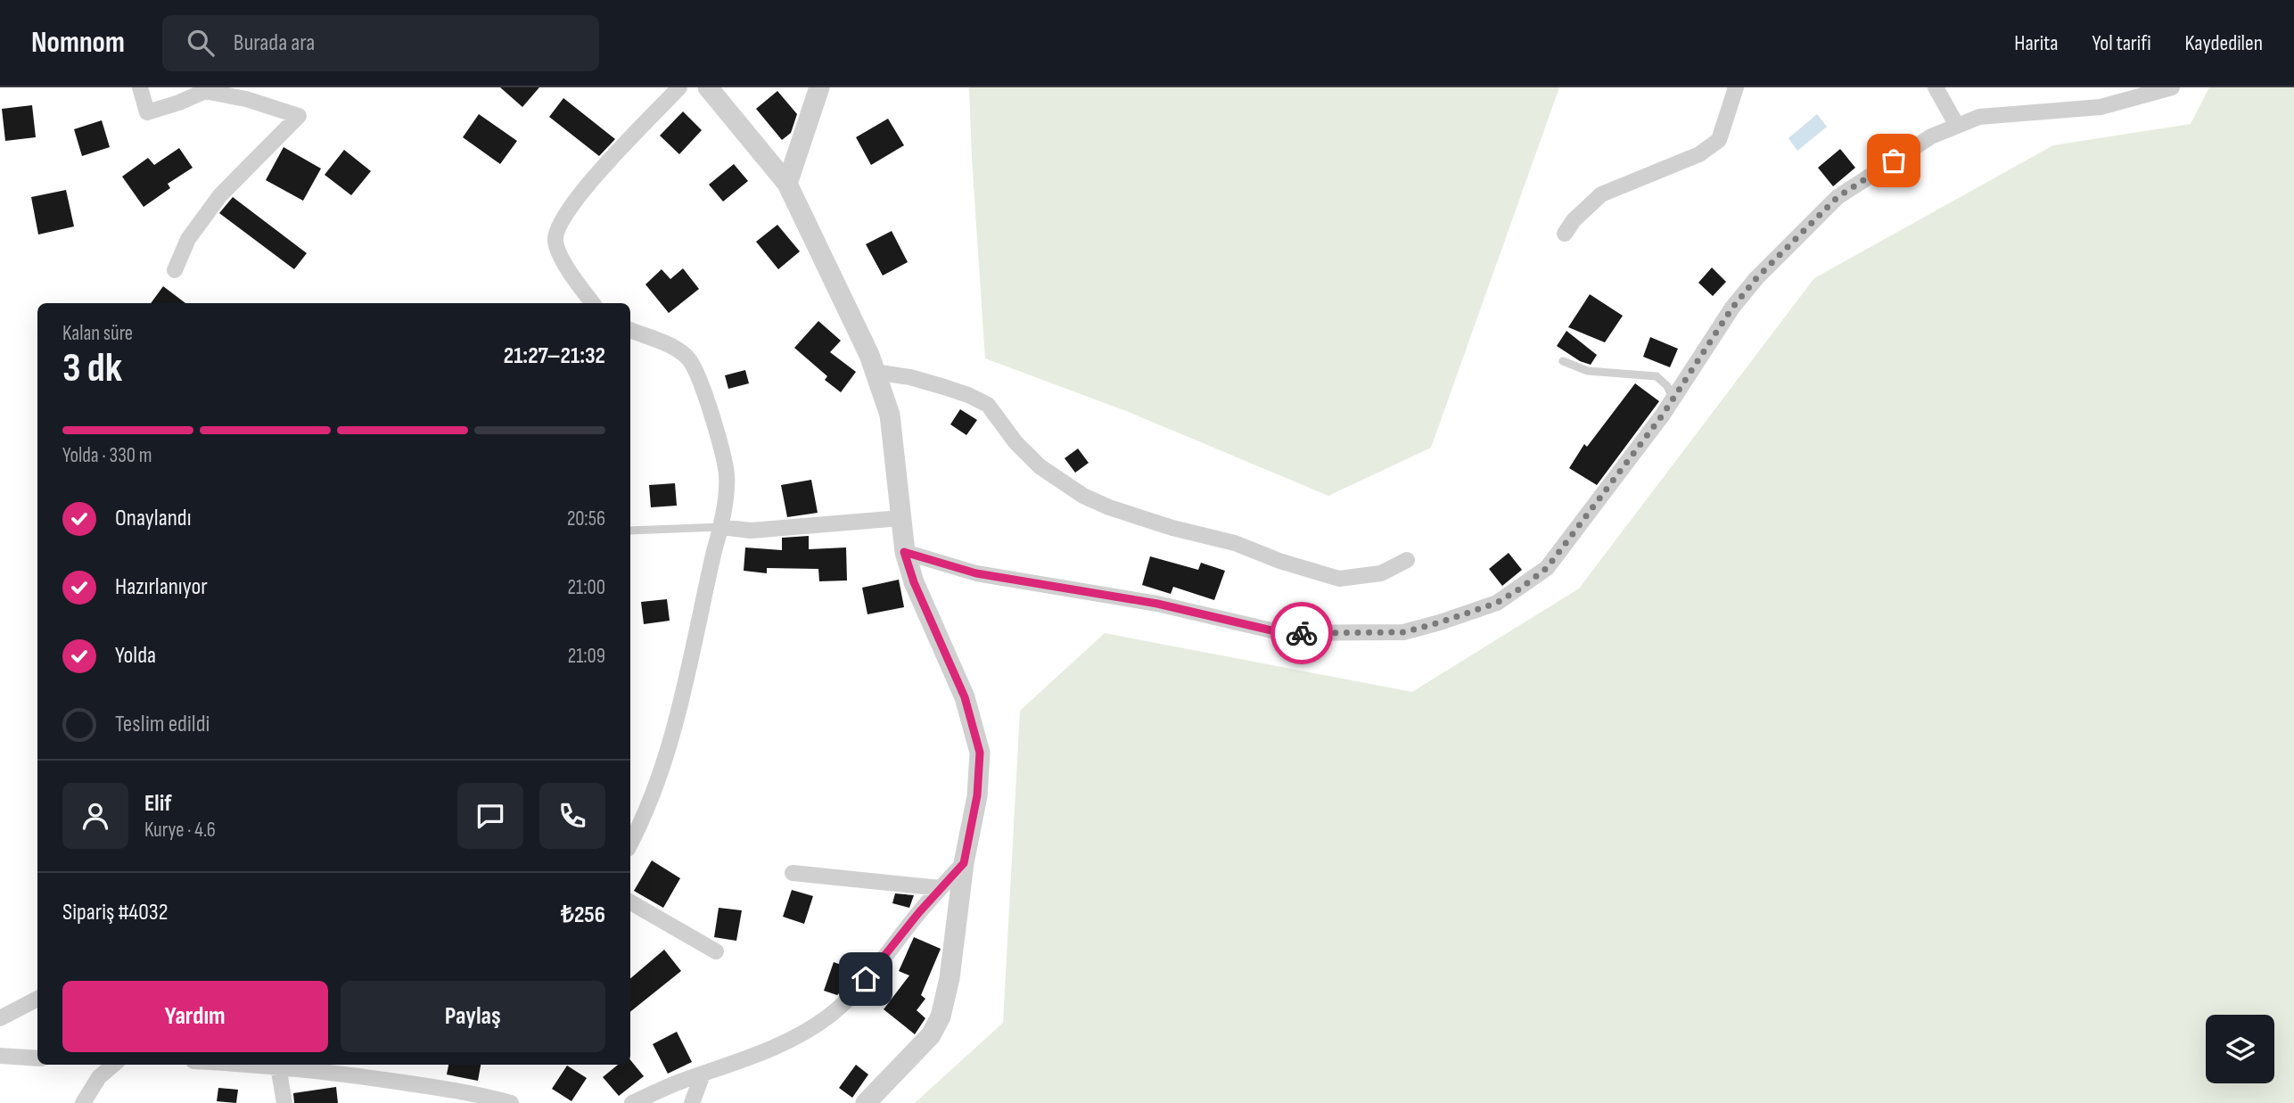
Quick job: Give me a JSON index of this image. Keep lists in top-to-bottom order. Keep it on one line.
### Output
{"page":{"header":"Nomnom","search":"Burada ara","nav":["Harita","Yol tarifi","Kaydedilen"],"heading":["3 dk","Kalan süre","21:27–21:32"],"panel":["Elif","Kurye · 4.6","Sipariş #4032","₺256"],"bar":"Yolda · 330 m","list":[["Onaylandı","20:56"],["Hazırlanıyor","21:00"],["Yolda","21:09"],"Teslim edildi"],"buttons":["Yardım","Paylaş"]}}
